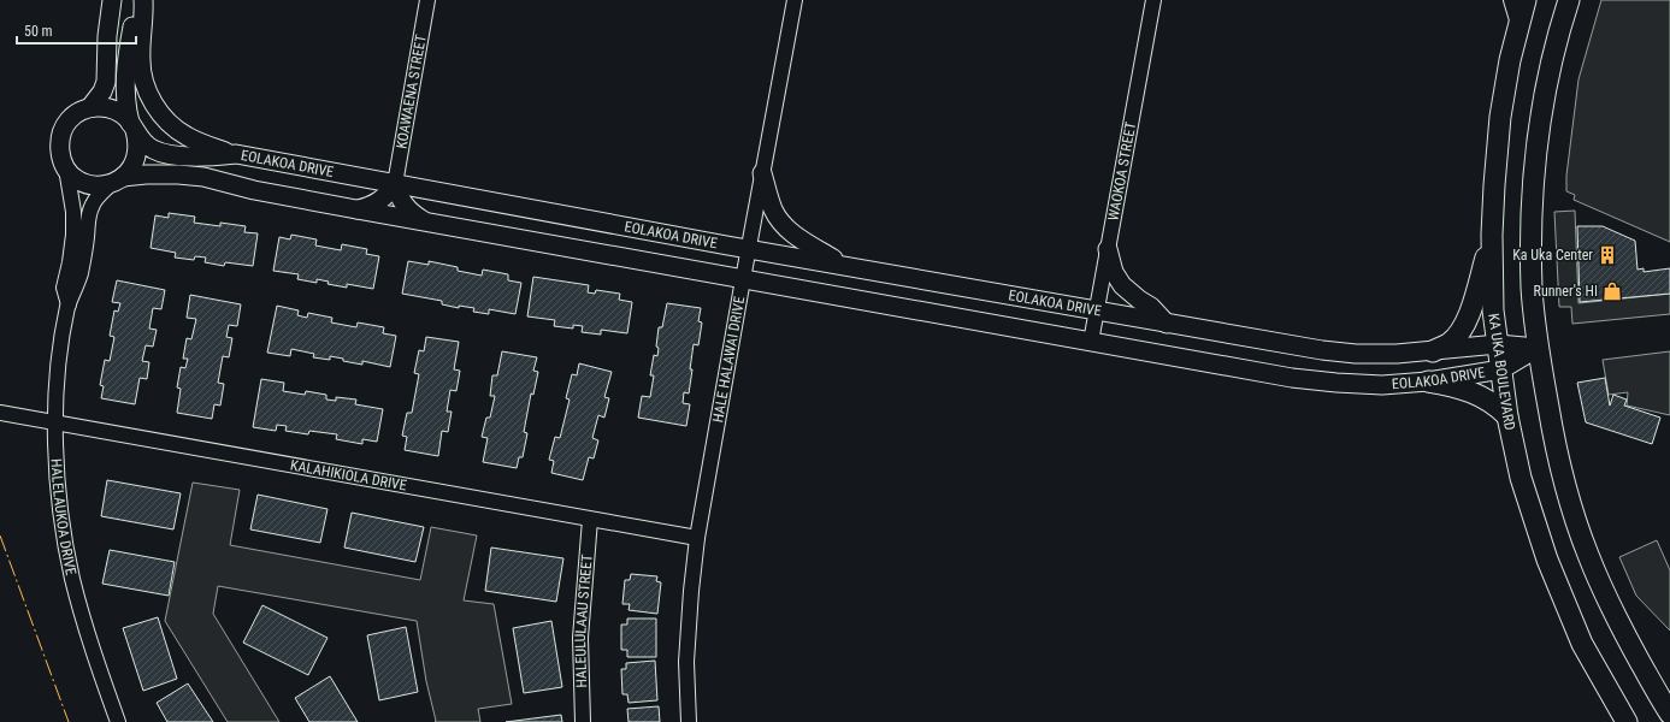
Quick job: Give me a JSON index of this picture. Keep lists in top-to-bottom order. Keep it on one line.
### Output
{"streets":{"main road":["KA UKA BOULEVARD"],"street":["KOAWAENA STREET","EOLAKOA DRIVE","WAOKOA STREET","HALE HALAWAI DRIVE","KALAHIKIOLA DRIVE","HALELAUKOA DRIVE","HALEULULAAU STREET"]},"crossings":[["KOAWAENA STREET","EOLAKOA DRIVE"],["EOLAKOA DRIVE","WAOKOA STREET"],["EOLAKOA DRIVE","HALE HALAWAI DRIVE"],["EOLAKOA DRIVE","KA UKA BOULEVARD"],["EOLAKOA DRIVE","HALELAUKOA DRIVE"],["HALE HALAWAI DRIVE","KALAHIKIOLA DRIVE"],["KALAHIKIOLA DRIVE","HALELAUKOA DRIVE"],["KALAHIKIOLA DRIVE","HALEULULAAU STREET"]],"places":{"building":["Ka Uka Center"],"shop":["Runner's HI"]},"scale_bar":"50 m"}
